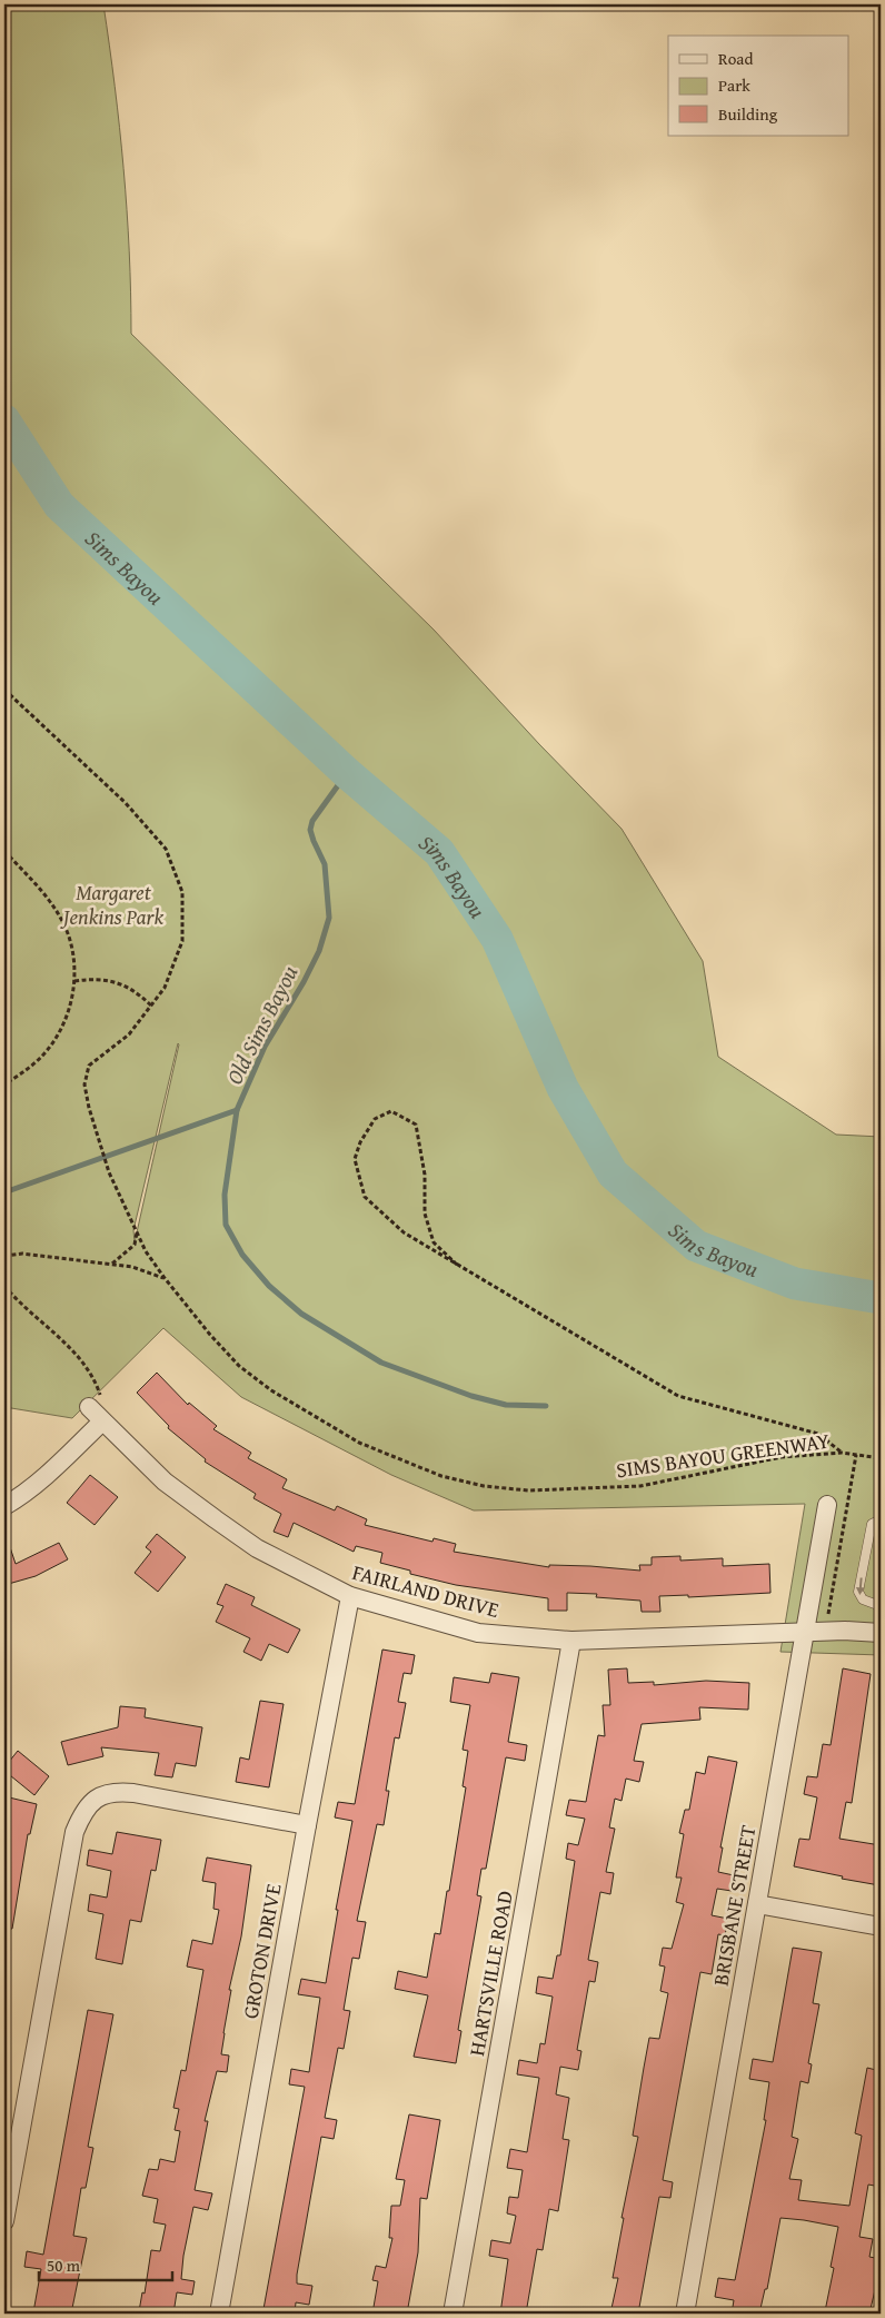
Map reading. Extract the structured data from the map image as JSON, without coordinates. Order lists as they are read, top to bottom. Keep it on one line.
{"streets":{"street":["FAIRLAND DRIVE","BRISBANE STREET","GROTON DRIVE","HARTSVILLE ROAD"],"path":["SIMS BAYOU GREENWAY"]},"crossings":[["FAIRLAND DRIVE","BRISBANE STREET"],["FAIRLAND DRIVE","GROTON DRIVE"],["FAIRLAND DRIVE","HARTSVILLE ROAD"]],"water":["Sims Bayou","Old Sims Bayou"],"parks":["Margaret Jenkins Park"],"legend":["Road","Park","Building"],"scale_bar":"50 m"}
